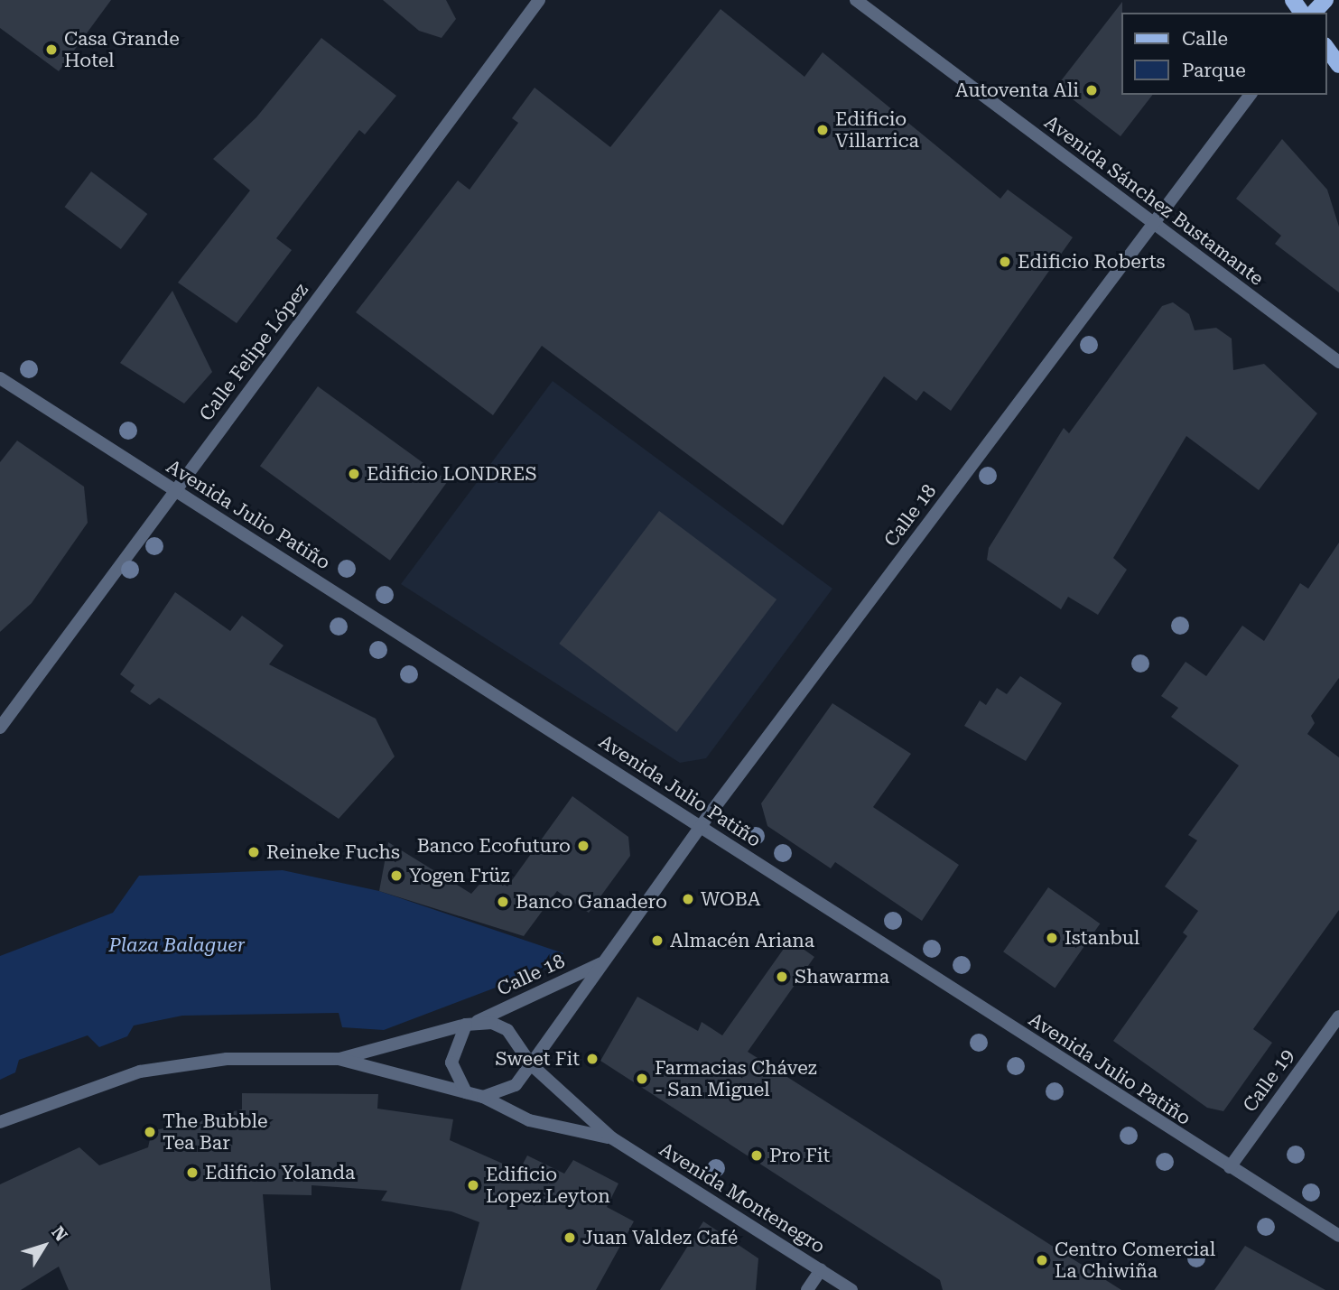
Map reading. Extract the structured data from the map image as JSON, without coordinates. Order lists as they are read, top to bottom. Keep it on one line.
{"streets":{"street":["Avenida Sánchez Bustamante","Calle Felipe López","Avenida Julio Patiño","Calle 18","Calle 19","Avenida Montenegro"]},"crossings":[["Avenida Sánchez Bustamante","Calle 18"],["Calle Felipe López","Avenida Julio Patiño"],["Avenida Julio Patiño","Calle 18"],["Avenida Julio Patiño","Calle 19"],["Calle 18","Avenida Montenegro"]],"parks":["Plaza Balaguer"],"places":["Casa Grande Hotel","Autoventa Ali","Edificio Villarrica","Edificio Roberts","Edificio LONDRES","Banco Ecofuturo","Reineke Fuchs","Yogen Früz","WOBA","Banco Ganadero","Istanbul","Almacén Ariana","Shawarma","Sweet Fit","Farmacias Chávez - San Miguel","The Bubble Tea Bar","Pro Fit","Edificio Yolanda","Edificio Lopez Leyton","Juan Valdez Café","Centro Comercial La Chiwiña"],"legend":["Calle","Parque"],"north":"top right"}
